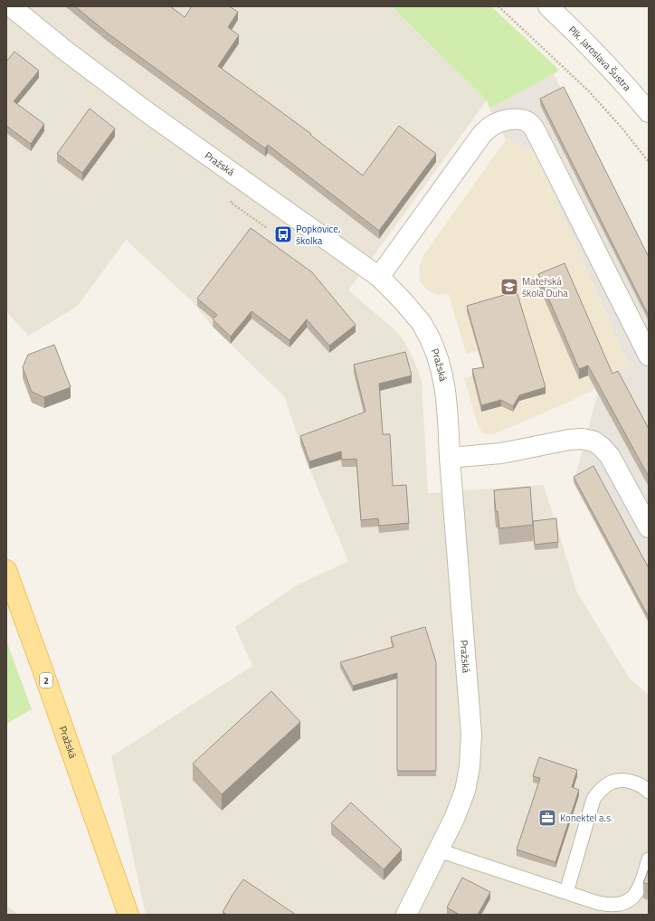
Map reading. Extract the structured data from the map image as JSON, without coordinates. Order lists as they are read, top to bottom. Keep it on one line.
{"streets":{"main road":["Pražská","2"],"street":["Plk. Jaroslava Šustra"]},"places":{"bus stop":["Popkovice, školka"],"school or university":["Mateřská škola Duha"],"office":["Konektel a.s."]}}
